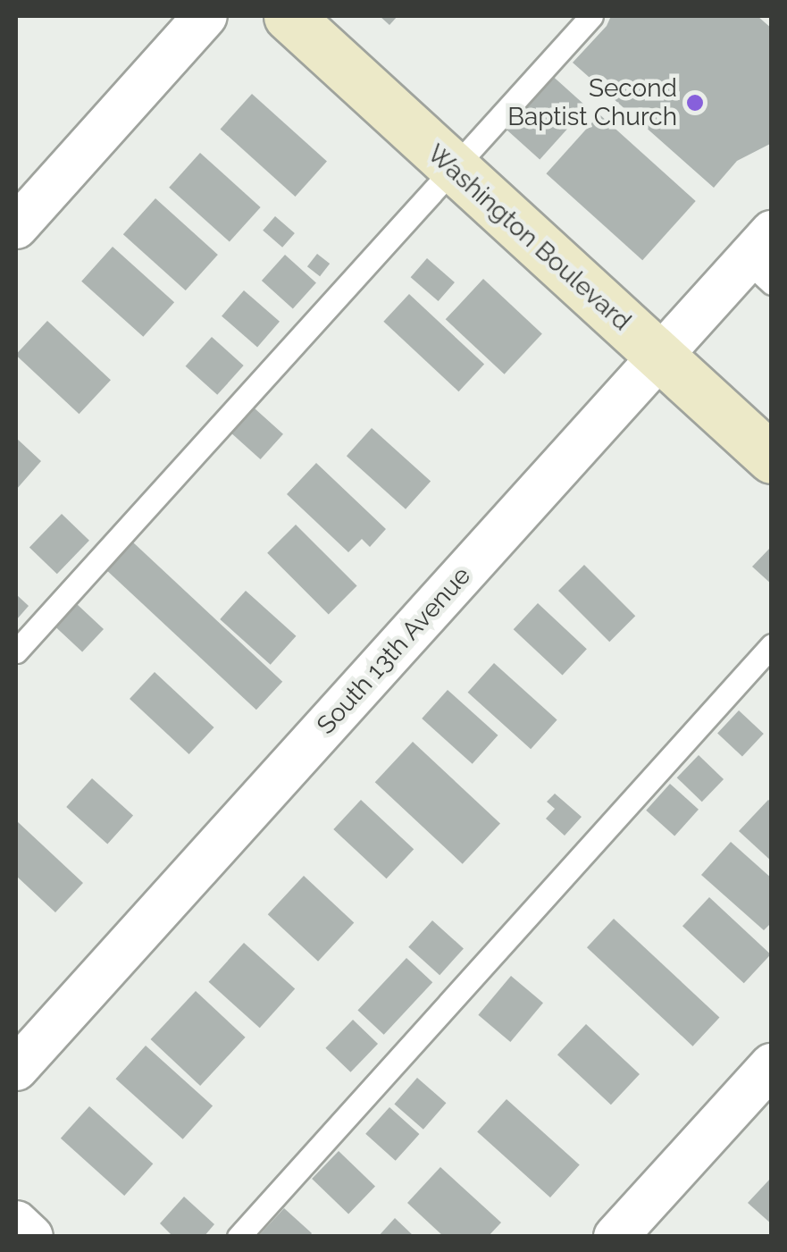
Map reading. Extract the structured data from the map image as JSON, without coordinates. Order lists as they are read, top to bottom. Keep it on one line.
{"streets":{"street":["Washington Boulevard","South 13th Avenue"]},"crossings":[["Washington Boulevard","South 13th Avenue"]],"places":["Second Baptist Church"]}
